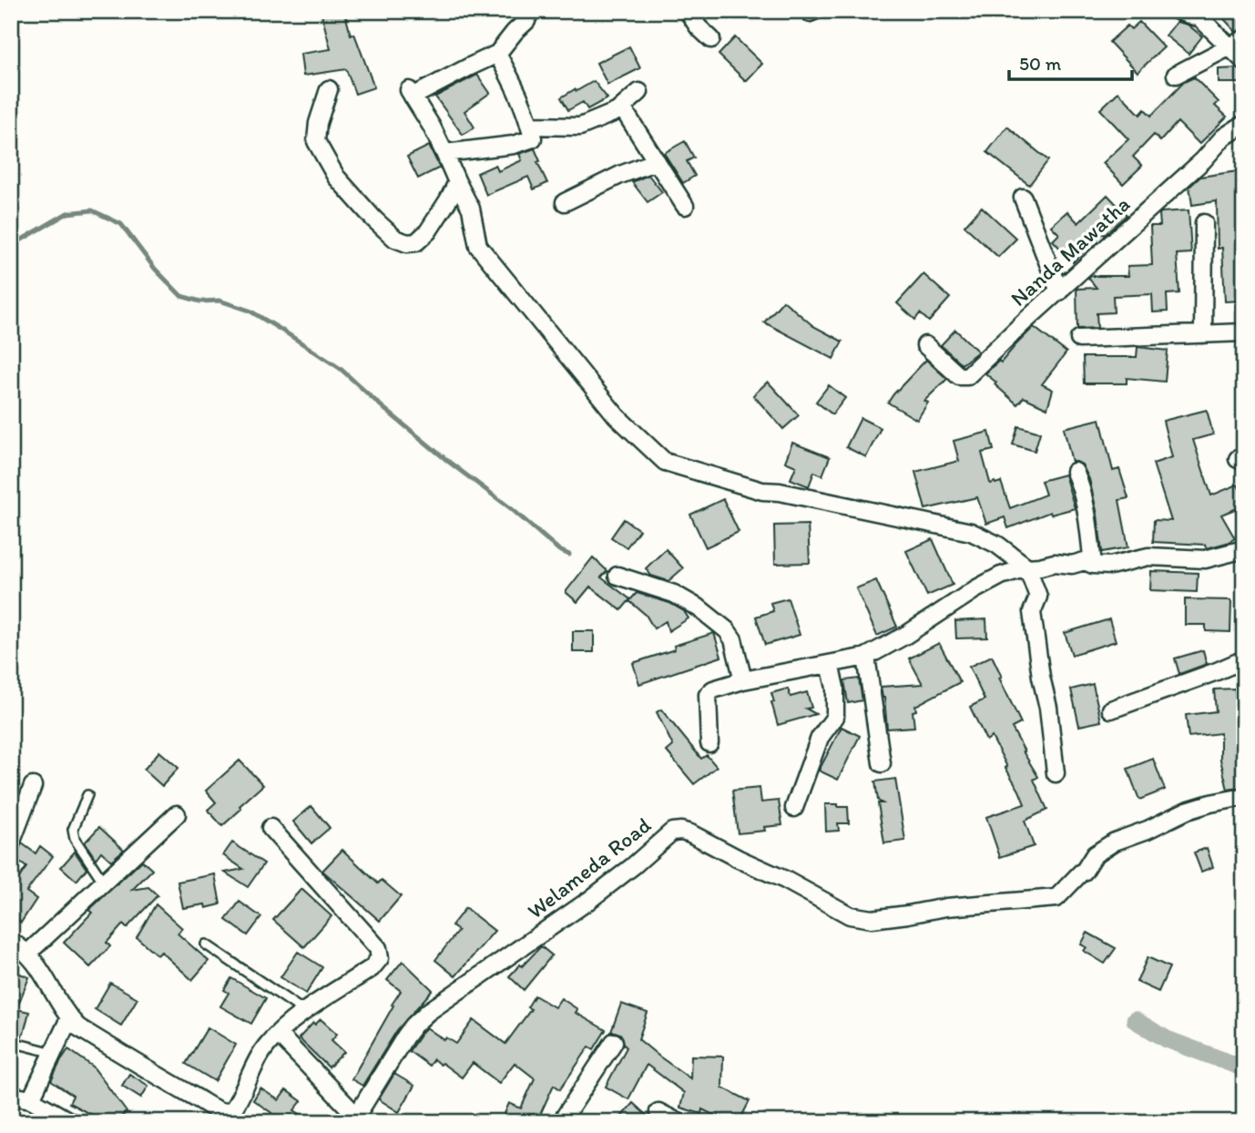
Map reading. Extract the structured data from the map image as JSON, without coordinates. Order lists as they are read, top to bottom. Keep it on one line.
{"streets":{"street":["Nanda Mawatha","Welameda Road"]},"scale_bar":"50 m"}
